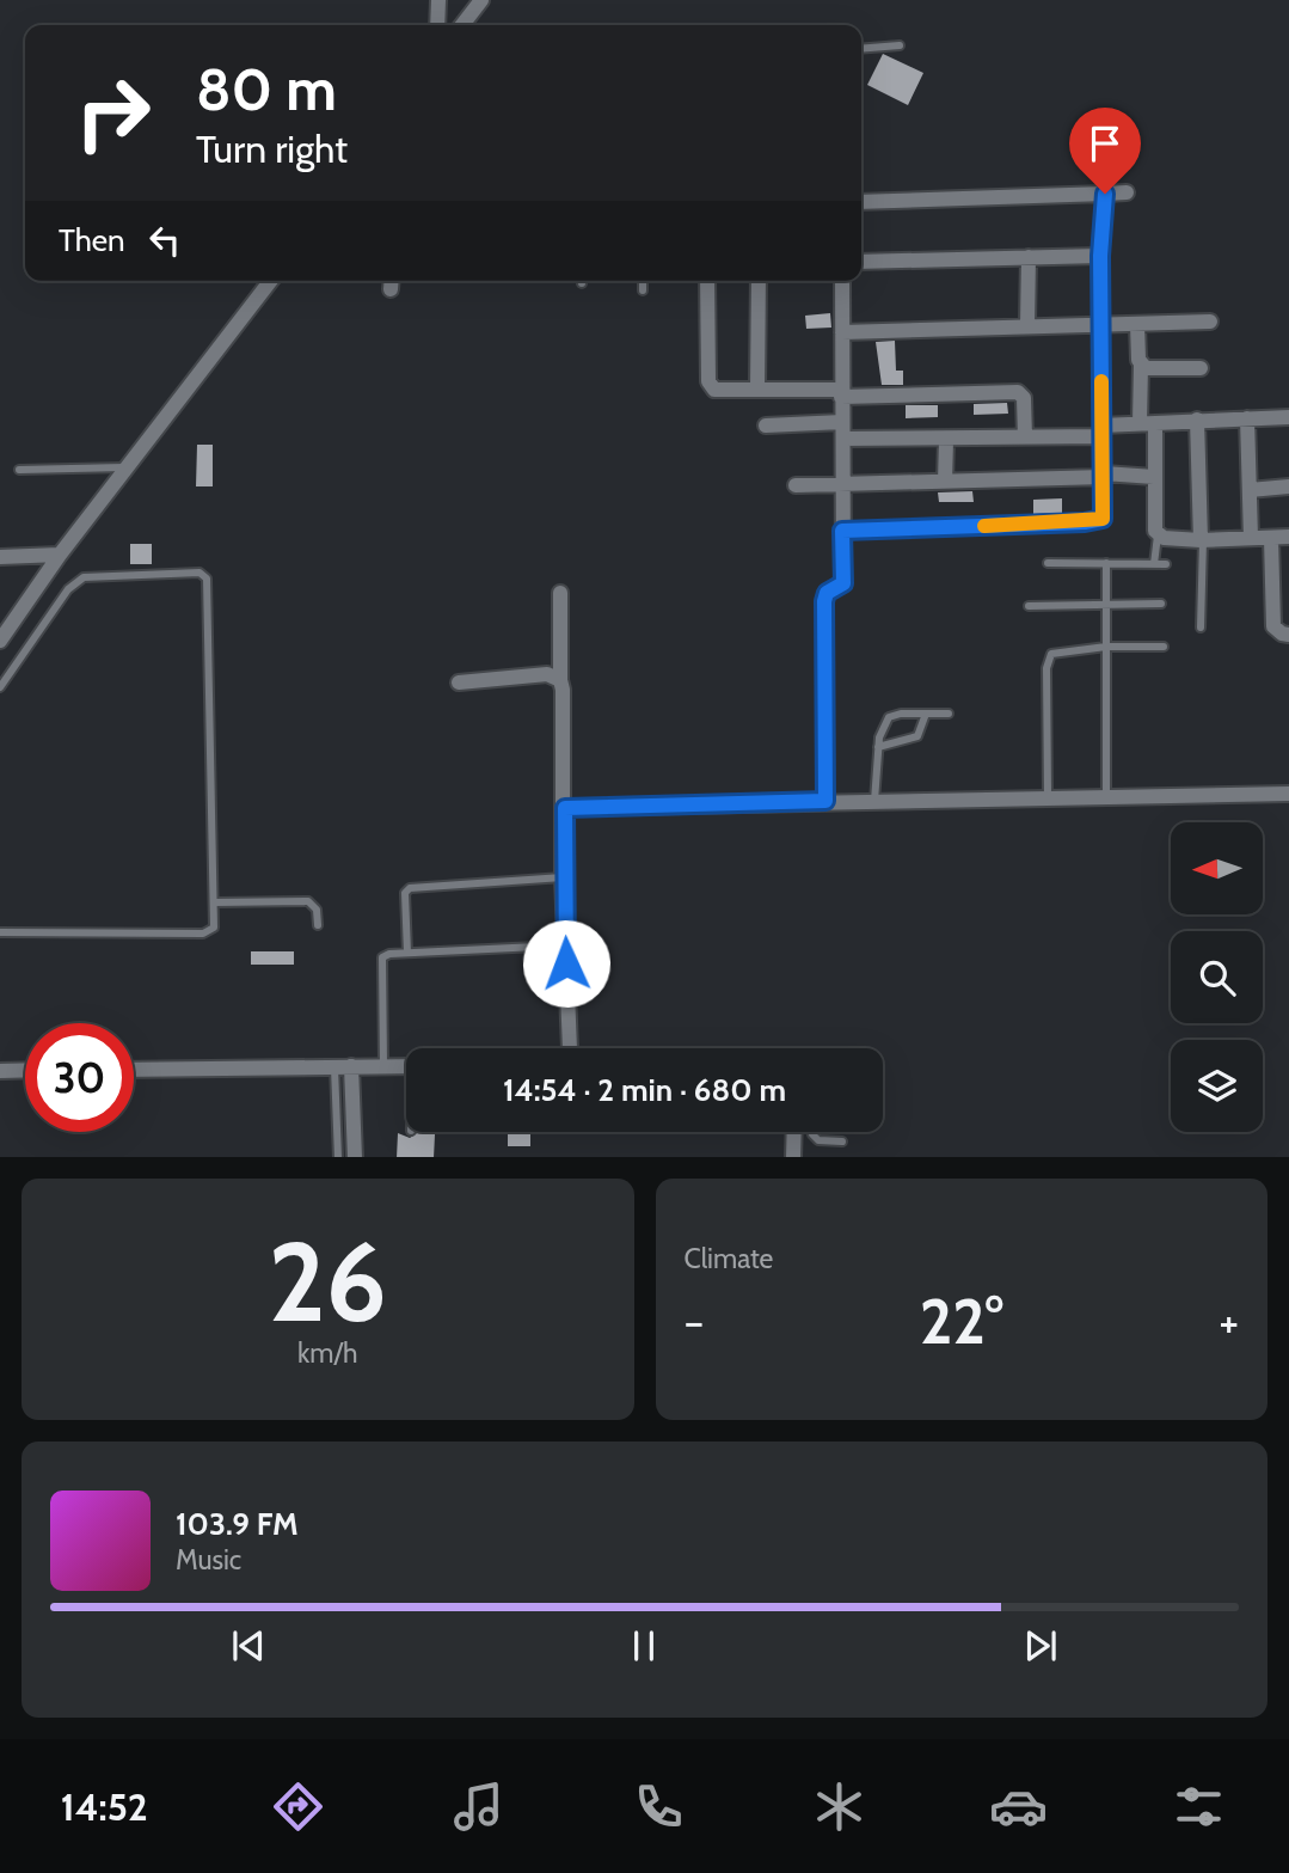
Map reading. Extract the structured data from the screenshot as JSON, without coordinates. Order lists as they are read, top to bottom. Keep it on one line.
{"north":"left","page":{"turn":["80 m","Turn right"],"then":"Then","limit":"30","trip":"14:54 · 2 min · 680 m","tile":[["26","km/h"],"Climate"],"heat":["−","22°","+"],"song":["103.9 FM","Music"],"tabs":"14:52"}}
